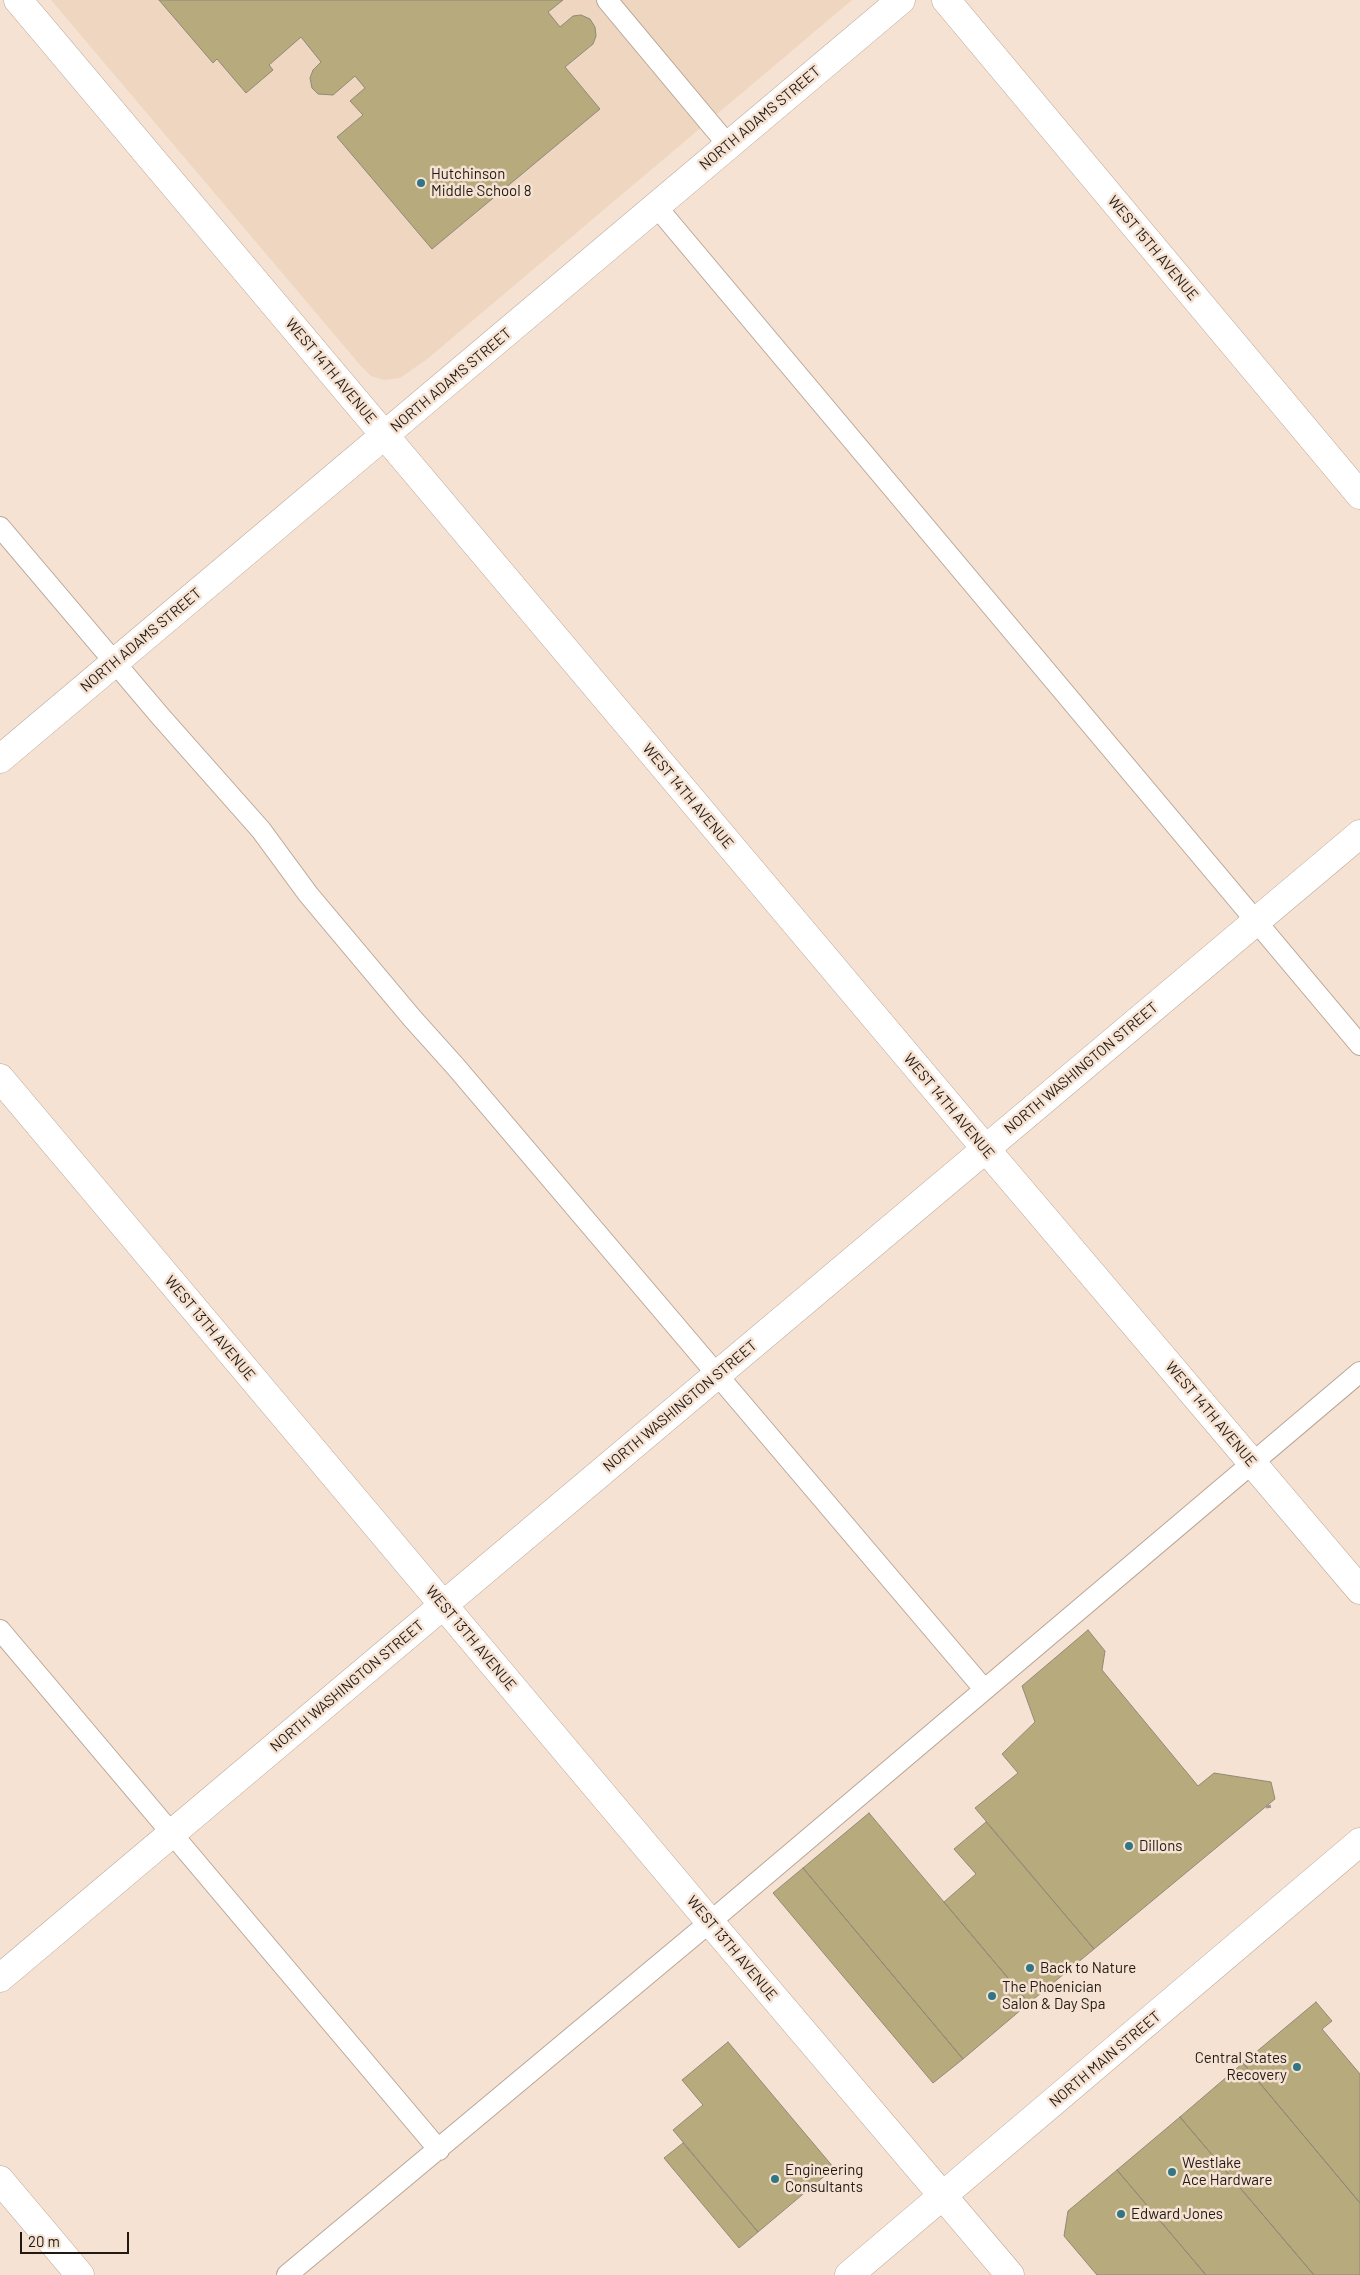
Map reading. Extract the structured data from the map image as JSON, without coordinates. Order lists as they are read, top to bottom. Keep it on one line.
{"streets":{"street":["NORTH ADAMS STREET","WEST 15TH AVENUE","WEST 14TH AVENUE","NORTH WASHINGTON STREET","WEST 13TH AVENUE","NORTH MAIN STREET"]},"crossings":[["NORTH ADAMS STREET","WEST 14TH AVENUE"],["WEST 14TH AVENUE","NORTH WASHINGTON STREET"],["NORTH WASHINGTON STREET","WEST 13TH AVENUE"],["WEST 13TH AVENUE","NORTH MAIN STREET"]],"places":["Hutchinson Middle School 8","Dillons","Back to Nature","The Phoenician Salon & Day Spa","Central States Recovery","Westlake Ace Hardware","Engineering Consultants","Edward Jones"],"scale_bar":"20 m"}
